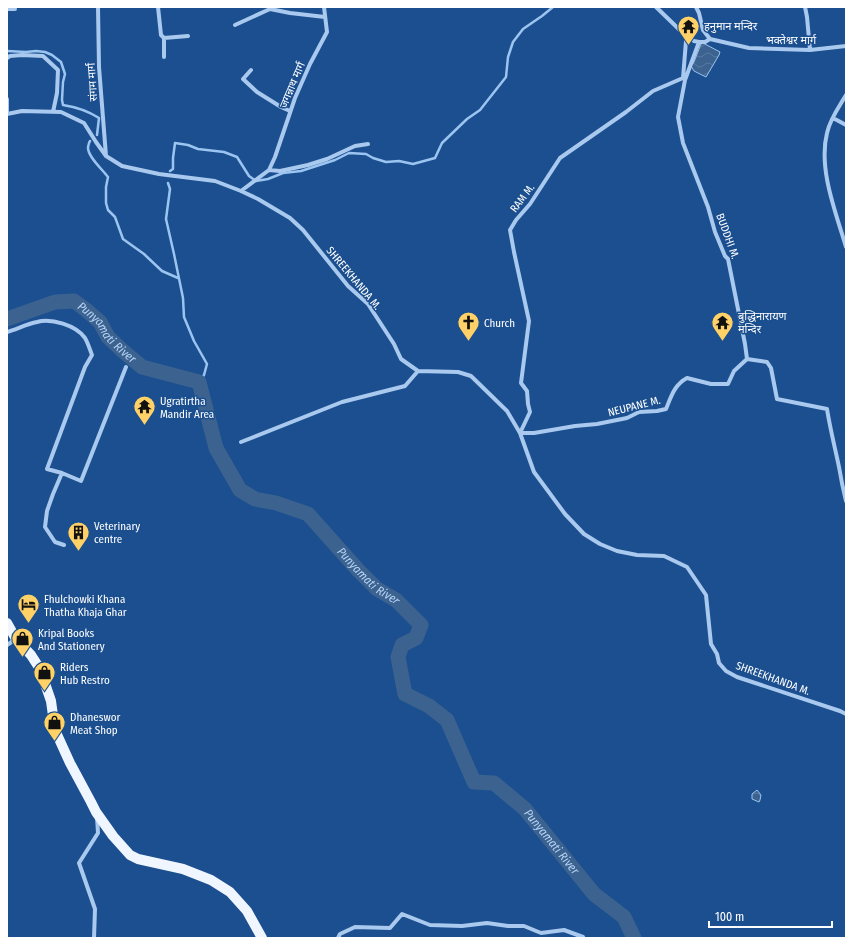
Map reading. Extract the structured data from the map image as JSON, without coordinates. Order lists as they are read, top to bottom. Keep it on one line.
{"streets":{"street":["भक्तेश्वर मार्ग","संगम मार्ग","जगन्नाथ मार्ग","RAM M.","BUDDHI M.","SHREEKHANDA M.","NEUPANE M."]},"crossings":[["भक्तेश्वर मार्ग","BUDDHI M."],["संगम मार्ग","SHREEKHANDA M."],["RAM M.","SHREEKHANDA M."],["RAM M.","NEUPANE M."],["BUDDHI M.","NEUPANE M."],["SHREEKHANDA M.","NEUPANE M."]],"water":["Punyamati River"],"places":{"temple":["हनुमान मन्दिर","बुद्धिनारायण मन्दिर","Ugratirtha Mandir Area"],"church":["Church"],"building":["Veterinary centre"],"hotel":["Fhulchowki Khana Thatha Khaja Ghar"],"shop":["Kripal Books And Stationery","Riders Hub Restro","Dhaneswor Meat Shop"]},"scale_bar":"100 m"}
